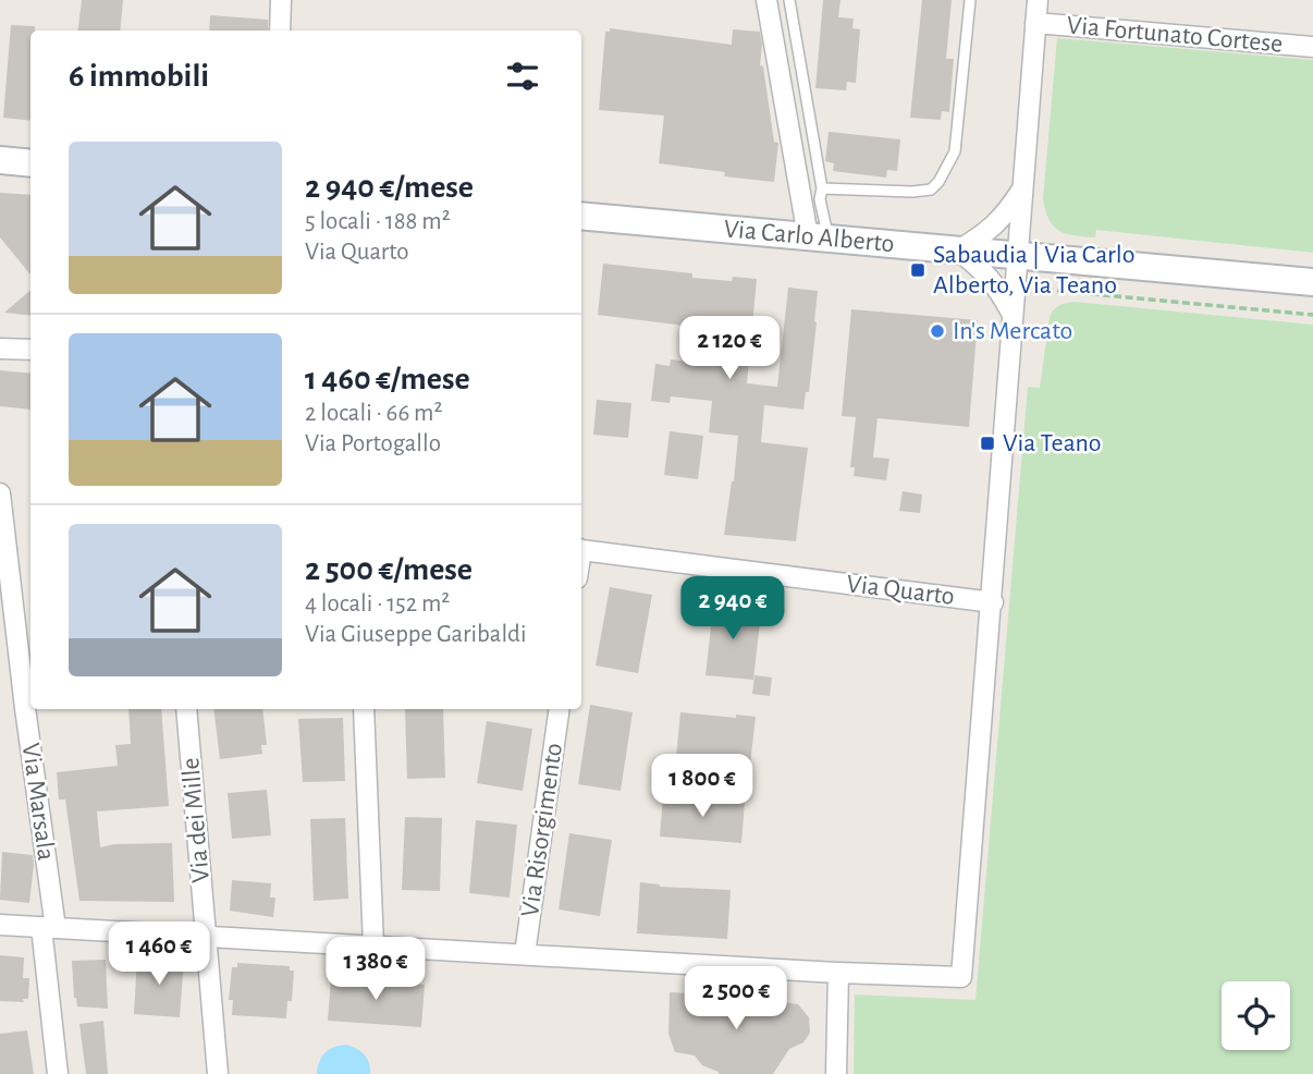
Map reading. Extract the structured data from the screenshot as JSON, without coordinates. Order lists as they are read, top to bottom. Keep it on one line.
{"streets":{"street":["Via Fortunato Cortese","Via Carlo Alberto","Via Quarto","Via Marsala","Via dei Mille","Via Risorgimento"]},"places":{"transit":["Sabaudia | Via Carlo Alberto, Via Teano","Via Teano"],"other":["In's Mercato"]},"page":{"heading":"6 immobili","list":[{"name":"2 940 €/mese","note":"5 locali · 188 m² · Via Quarto"},{"name":"1 460 €/mese","note":"2 locali · 66 m² · Via Portogallo"},{"name":"2 500 €/mese","note":"4 locali · 152 m² · Via Giuseppe Garibaldi"}],"price":["2 120 €","2 940 €","1 800 €","1 460 €","1 380 €","2 500 €"]}}
